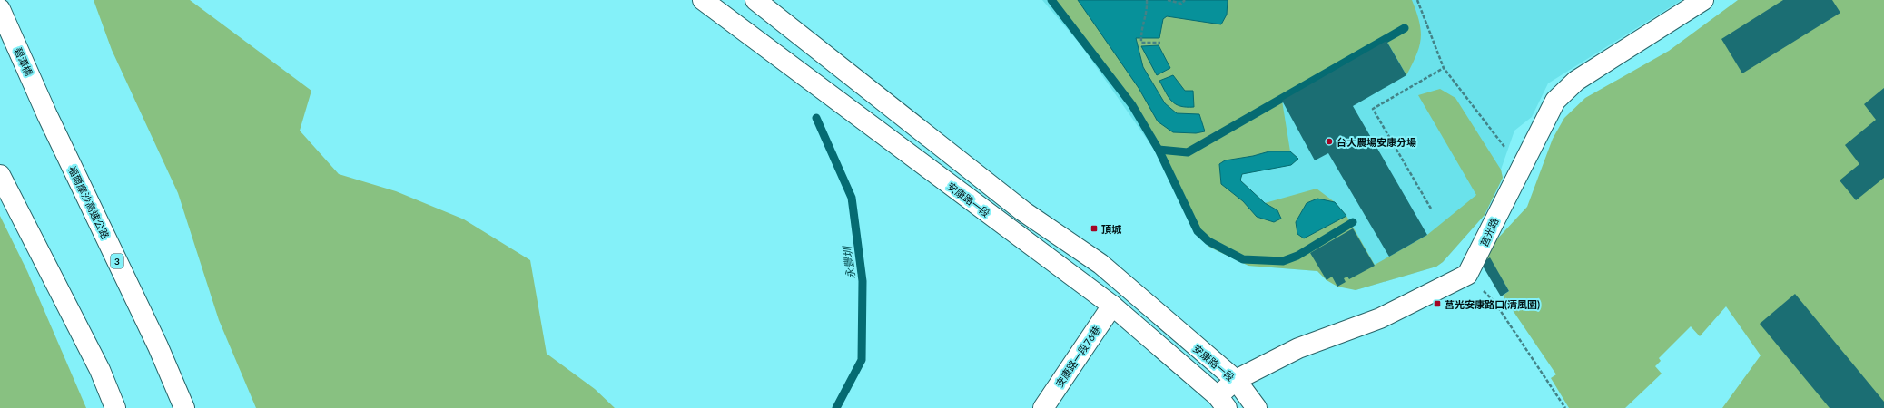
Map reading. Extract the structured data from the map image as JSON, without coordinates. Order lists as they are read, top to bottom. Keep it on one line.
{"streets":{"main road":["碧潭橋","安康路一段","福爾摩沙高速公路","莒光路","3","安康路一段76巷"]},"crossings":[["碧潭橋","福爾摩沙高速公路"],["安康路一段","莒光路"],["安康路一段","安康路一段76巷"]],"water":["永豐圳"],"places":{"other":["台大農場安康分場"],"transit":["頂城","莒光安康路口(清風園)"]}}
